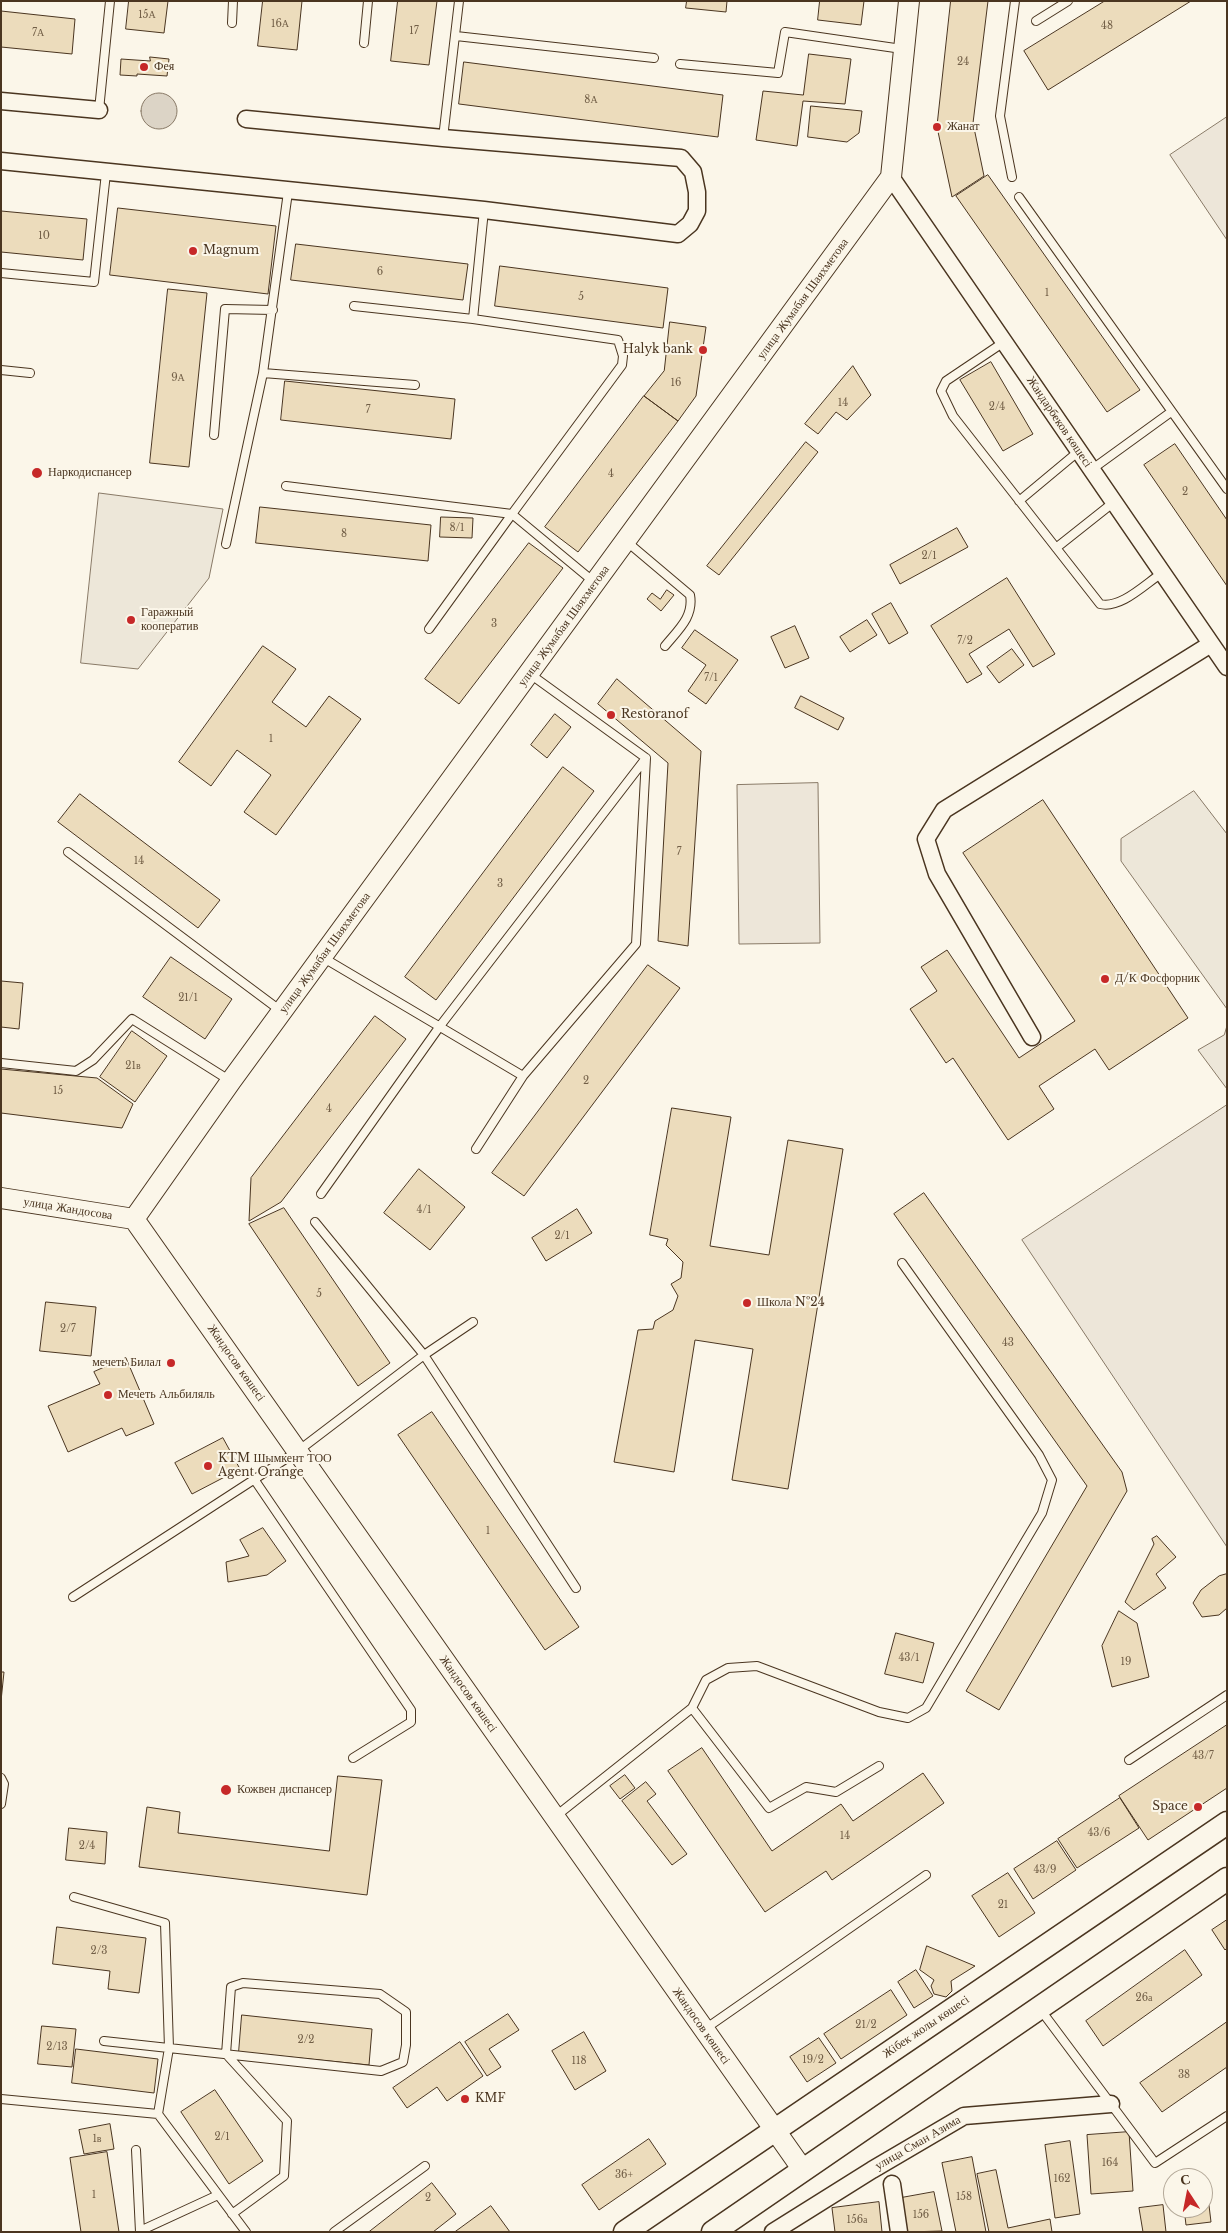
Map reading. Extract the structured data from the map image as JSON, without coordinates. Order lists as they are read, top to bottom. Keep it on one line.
{"streets":{"main road":["Жібек жолы көшесі"],"street":["улица Жумабая Шаяхметова","Жандарбеков көшесі","улица Жандосова","Жандосов көшесі","улица Сман Азима"]},"crossings":[["улица Жумабая Шаяхметова","Жандарбеков көшесі"],["улица Жумабая Шаяхметова","улица Жандосова"],["улица Жумабая Шаяхметова","Жандосов көшесі"],["улица Жандосова","Жандосов көшесі"],["Жандосов көшесі","Жібек жолы көшесі"]],"places":["Фея","Жанат","Magnum","Halyk bank","Наркодиспансер","Гаражный кооператив","Restoranof","Д/К Фосфорник","Школа №24","мечеть Билал","Мечеть Альбиляль","KTM Шымкент ТОО Agent Orange","Кожвен диспансер","Space","KMF"],"house_numbers":["15А","16А","48","17","7А","24","8А","10","6","1","5","9А","16","14","2/4","7","4","2","8/1","8","2/1","3","7/2","7/1","1","7","14","3","21/1","21в","2","15","4","4/1","2/1","5","2/7","43","1","43/1","19","43/7","43/6","14","2/4","43/9","21","2/3","26а","21/2","2/2","2/13","19/2","118","38","2/1","1в","164","36+","162","1","158","2","156","156а"],"north":"top"}
